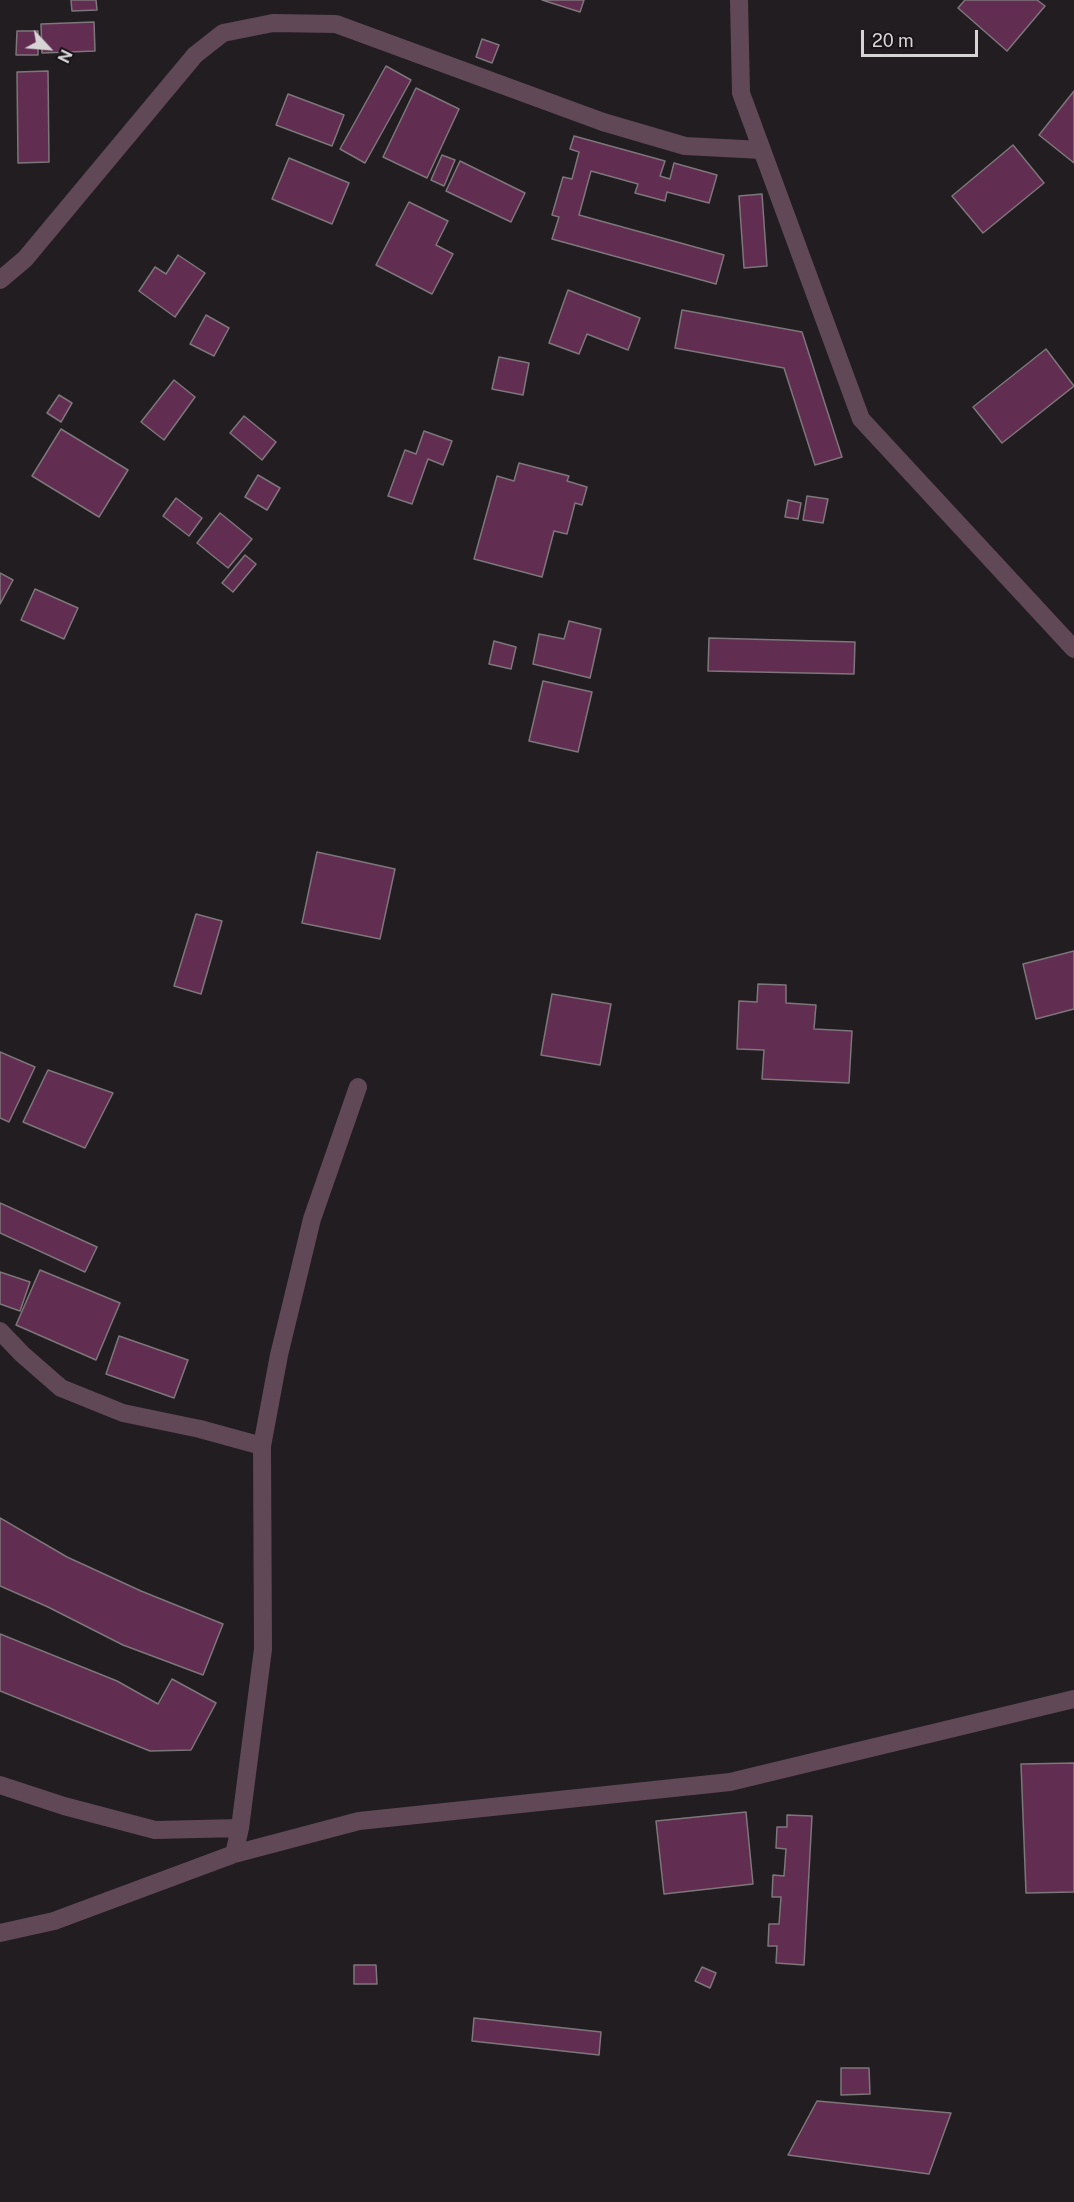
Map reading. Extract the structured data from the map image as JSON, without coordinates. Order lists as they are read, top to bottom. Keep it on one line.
{"scale_bar":"20 m","north":"bottom right"}
